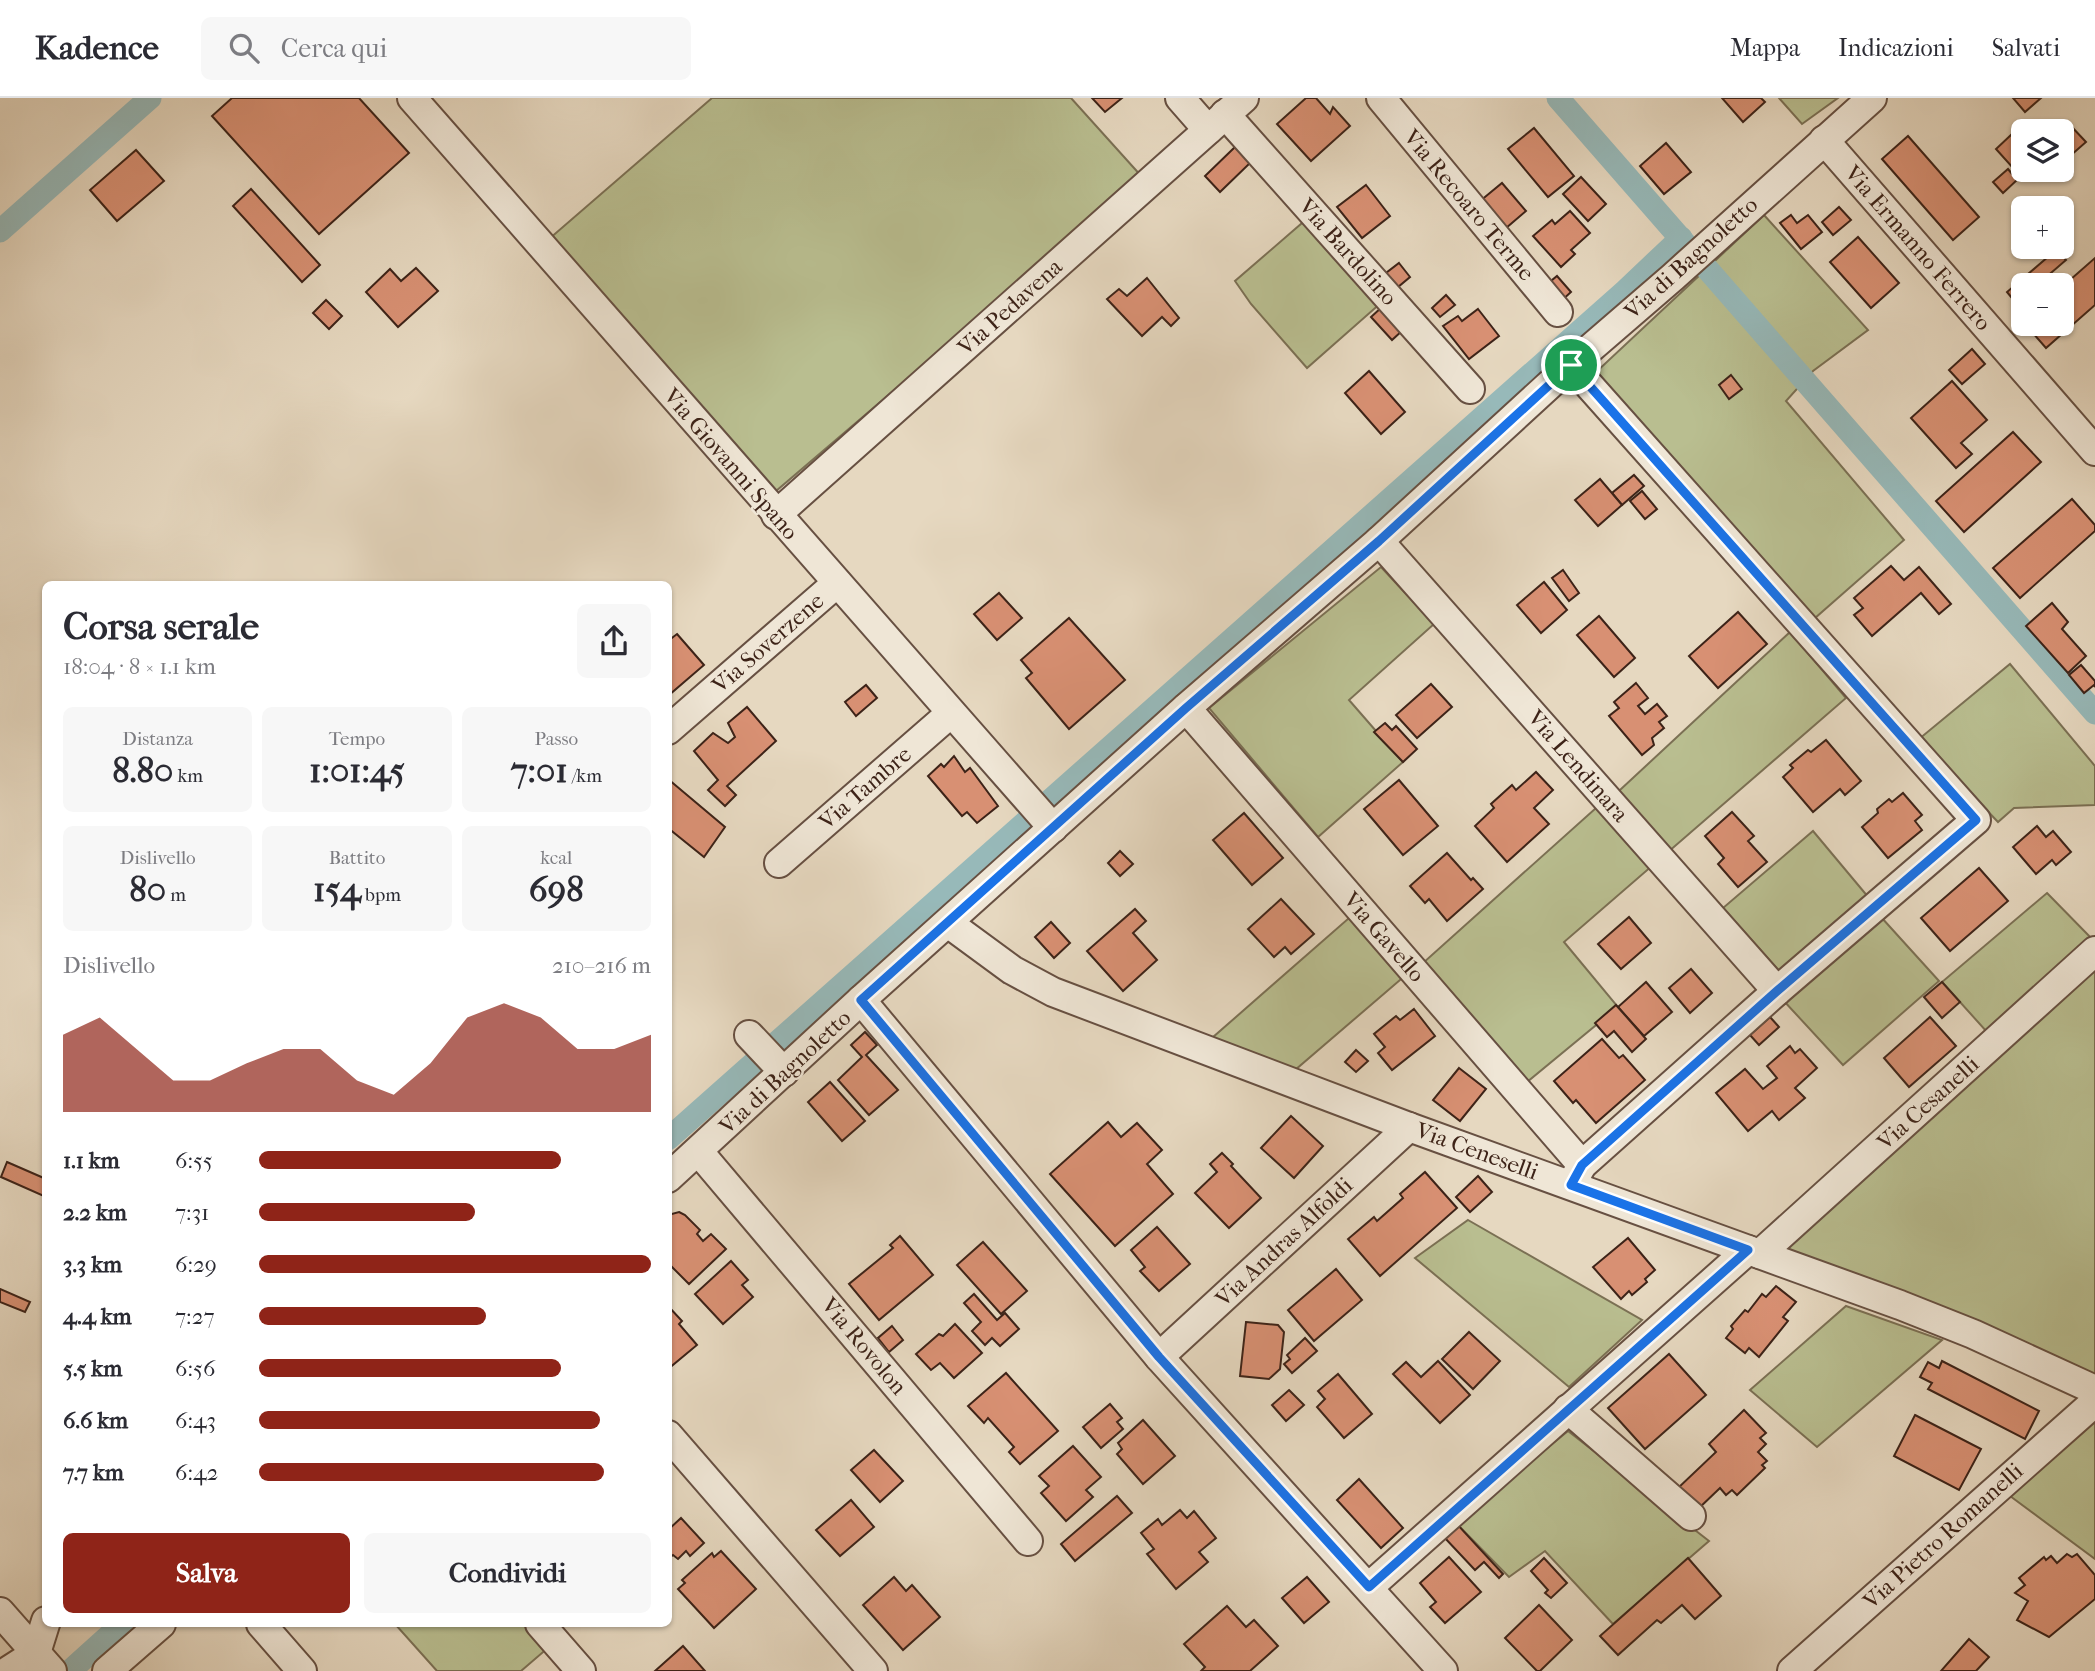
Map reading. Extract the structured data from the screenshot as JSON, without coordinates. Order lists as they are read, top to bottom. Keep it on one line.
{"streets":{"street":["Via Recoaro Terme","Via Ermanno Ferrero","Via Bardolino","Via di Bagnoletto","Via Pedavena","Via Giovanni Spano","Via Soverzene","Via Lendinara","Via Tambre","Via Gavello","Via Cesanelli","Via Ceneselli","Via Andras Alfoldi","Via Rovolon","Via Pietro Romanelli"]},"crossings":[["Via Ermanno Ferrero","Via di Bagnoletto"],["Via Bardolino","Via Pedavena"],["Via di Bagnoletto","Via Giovanni Spano"],["Via di Bagnoletto","Via Lendinara"],["Via di Bagnoletto","Via Gavello"],["Via di Bagnoletto","Via Ceneselli"],["Via di Bagnoletto","Via Rovolon"],["Via Pedavena","Via Giovanni Spano"],["Via Giovanni Spano","Via Soverzene"],["Via Giovanni Spano","Via Tambre"],["Via Gavello","Via Ceneselli"],["Via Cesanelli","Via Ceneselli"],["Via Ceneselli","Via Andras Alfoldi"]],"page":{"header":"Kadence","search":"Cerca qui","nav":["Mappa","Indicazioni","Salvati"],"map_buttons":["+","−"],"heading":["Corsa serale","18:04 · 8 × 1.1 km"],"stats":[["Distanza","8.80 km"],["Tempo","1:01:45"],["Passo","7:01 /km"],["Dislivello","80 m"],["Battito","154 bpm"],["kcal","698"]],"chart":["Dislivello","210–216 m"],"list":[{"name":"1.1 km","note":"6:55"},{"name":"2.2 km","note":"7:31"},{"name":"3.3 km","note":"6:29"},{"name":"4.4 km","note":"7:27"},{"name":"5.5 km","note":"6:56"},{"name":"6.6 km","note":"6:43"},{"name":"7.7 km","note":"6:42"}],"buttons":["Salva","Condividi"]}}
